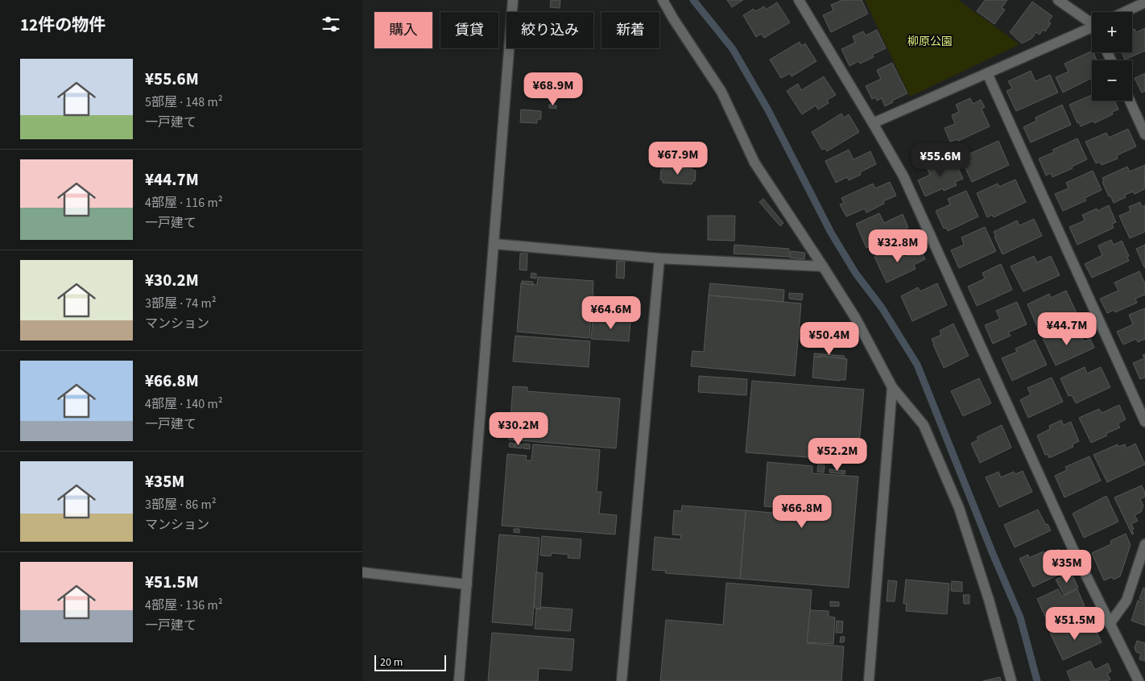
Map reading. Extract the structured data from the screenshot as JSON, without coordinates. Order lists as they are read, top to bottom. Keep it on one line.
{"parks":["柳原公園"],"scale_bar":"20 m","page":{"heading":"12件の物件","map_buttons":["+","−"],"chip":["購入","賃貸","絞り込み","新着"],"list":[{"name":"¥55.6M","note":"5部屋 · 148 m² · 一戸建て"},{"name":"¥44.7M","note":"4部屋 · 116 m² · 一戸建て"},{"name":"¥30.2M","note":"3部屋 · 74 m² · マンション"},{"name":"¥66.8M","note":"4部屋 · 140 m² · 一戸建て"},{"name":"¥35M","note":"3部屋 · 86 m² · マンション"},{"name":"¥51.5M","note":"4部屋 · 136 m² · 一戸建て"}],"price":["¥68.9M","¥67.9M","¥55.6M","¥32.8M","¥64.6M","¥44.7M","¥50.4M","¥30.2M","¥52.2M","¥66.8M","¥35M","¥51.5M"],"scale":"20 m"}}
